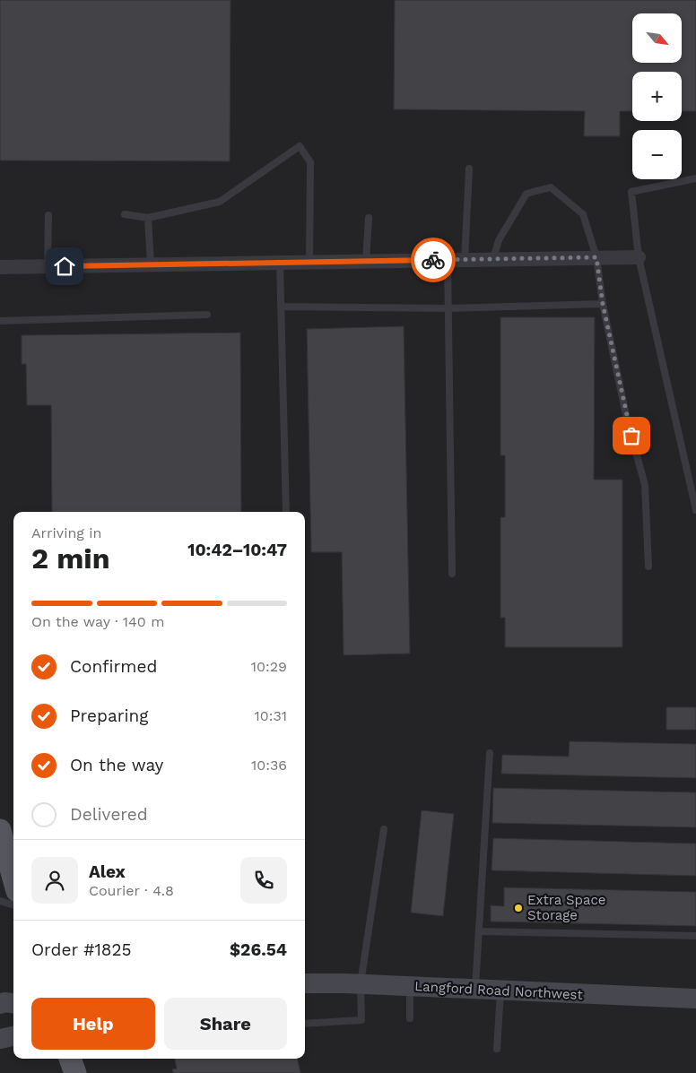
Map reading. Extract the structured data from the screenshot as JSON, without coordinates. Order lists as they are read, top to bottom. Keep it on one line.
{"streets":{"street":["Langford Road Northwest"]},"places":["Extra Space Storage"],"north":"bottom right","page":{"map_buttons":["+","−"],"heading":["2 min","Arriving in","10:42–10:47"],"panel":["Alex","Courier · 4.8","Order #1825","$26.54"],"bar":"On the way · 140 m","list":[["Confirmed","10:29"],["Preparing","10:31"],["On the way","10:36"],"Delivered"],"buttons":["Help","Share"]}}
